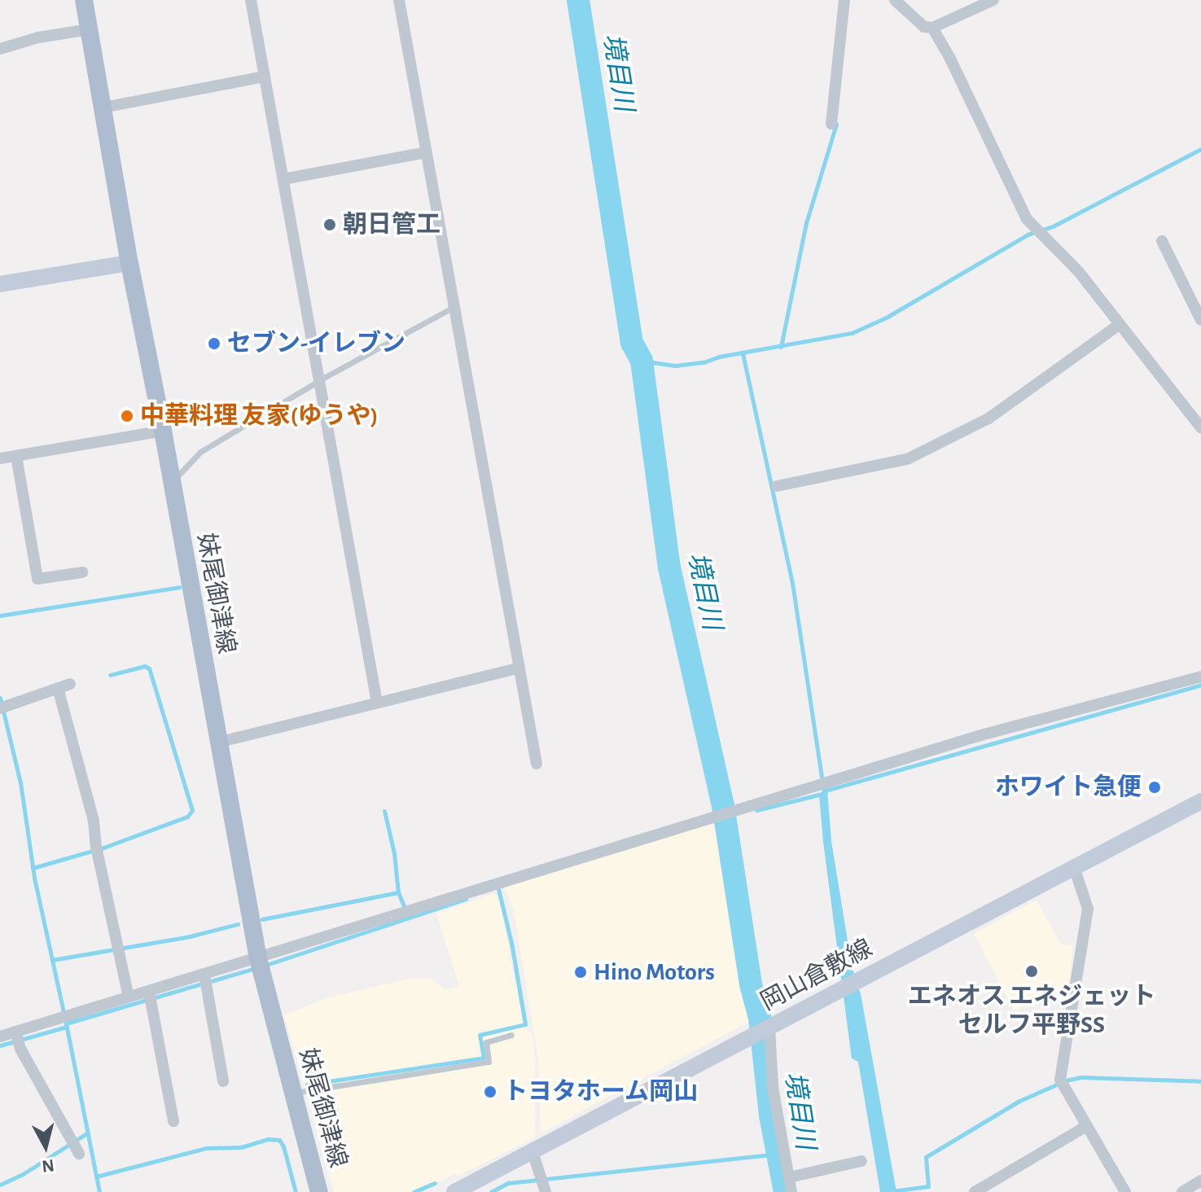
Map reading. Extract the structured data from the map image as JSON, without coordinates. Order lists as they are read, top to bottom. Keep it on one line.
{"streets":{"main road":["妹尾御津線","岡山倉敷線"]},"water":["境目川"],"places":["朝日管工","セブン-イレブン","中華料理 友家(ゆうや)","ホワイト急便","エネオス エネジェット セルフ平野SS","Hino Motors","トヨタホーム岡山"],"north":"bottom"}
